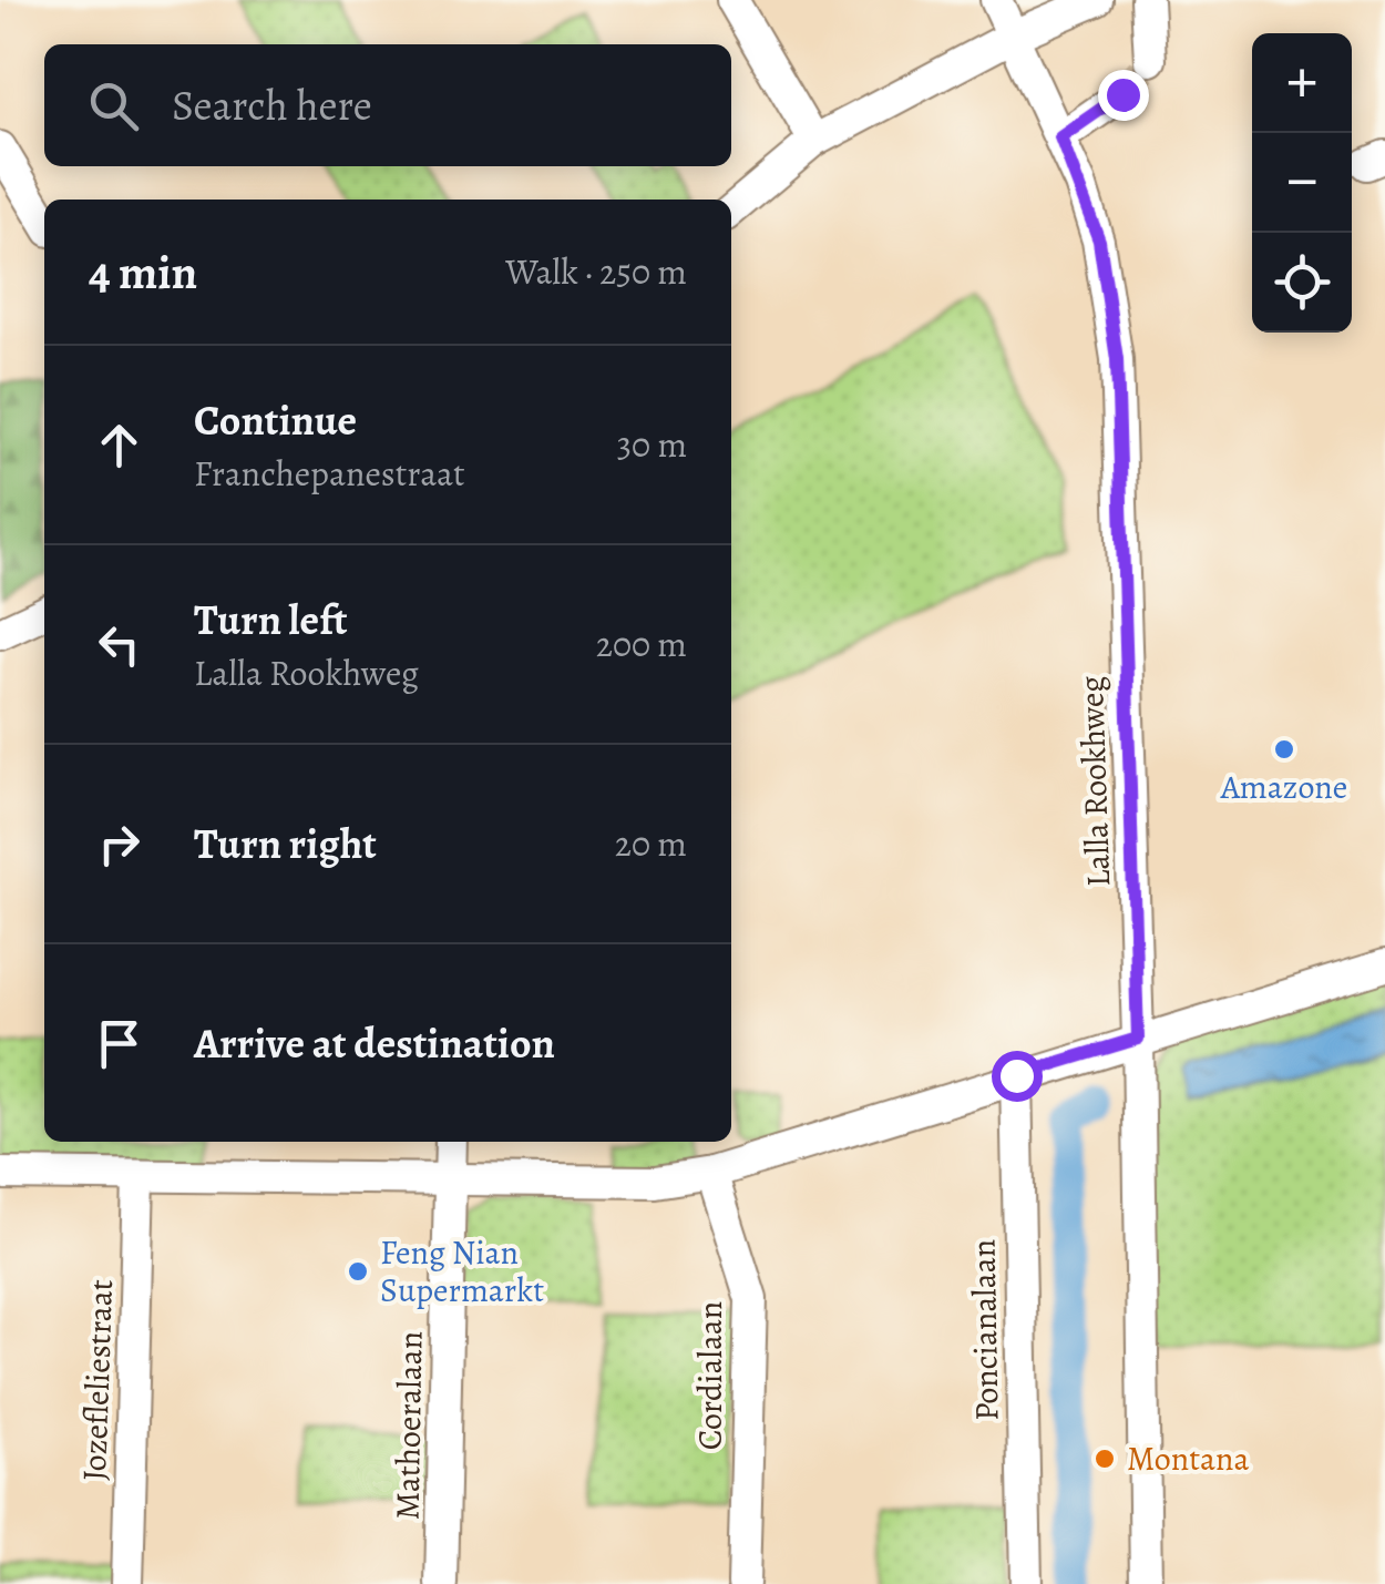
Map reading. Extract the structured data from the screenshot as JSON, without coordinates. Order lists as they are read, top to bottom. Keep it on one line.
{"streets":{"street":["Lalla Rookhweg","Poncianalaan","Cordialaan","Jozefleliestraat","Mathoeralaan"]},"places":["Amazone","Feng Nian Supermarkt","Montana"],"page":{"map_buttons":["+","−"],"search":"Search here","heading":["4 min","Walk · 250 m"],"list":[["Continue","Franchepanestraat","30 m"],["Turn left","Lalla Rookhweg","200 m"],["Turn right","20 m"],"Arrive at destination"]}}
